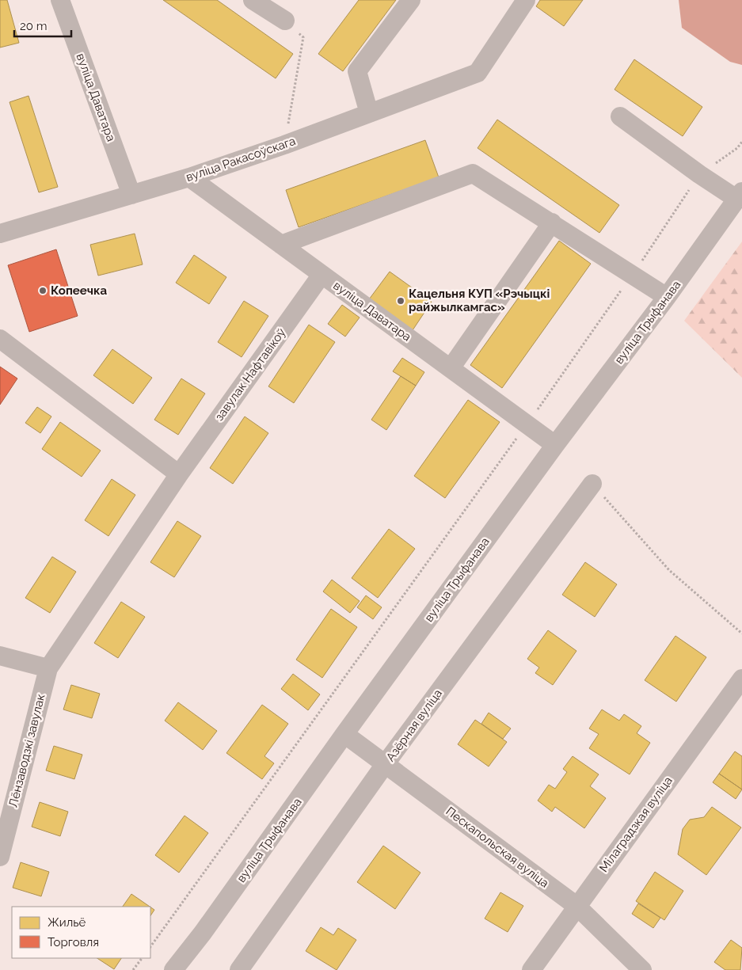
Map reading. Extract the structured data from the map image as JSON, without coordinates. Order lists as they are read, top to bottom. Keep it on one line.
{"streets":{"street":["вуліца Даватара","вуліца Ракасоўскага","вуліца Трыфанава","завулак Нафтавікоў","Азёрная вуліца","Лёнзаводзкі завулак","Мілаградзкая вуліца","Пескапольская вуліца"]},"crossings":[["вуліца Даватара","вуліца Ракасоўскага"],["вуліца Даватара","вуліца Трыфанава"],["вуліца Даватара","завулак Нафтавікоў"],["вуліца Трыфанава","Пескапольская вуліца"],["завулак Нафтавікоў","Лёнзаводзкі завулак"],["Азёрная вуліца","Пескапольская вуліца"],["Мілаградзкая вуліца","Пескапольская вуліца"]],"places":["Копеечка","Кацельня КУП «Рэчыцкі райжылкамгас»"],"legend":["Жильё","Торговля"],"scale_bar":"20 m"}
